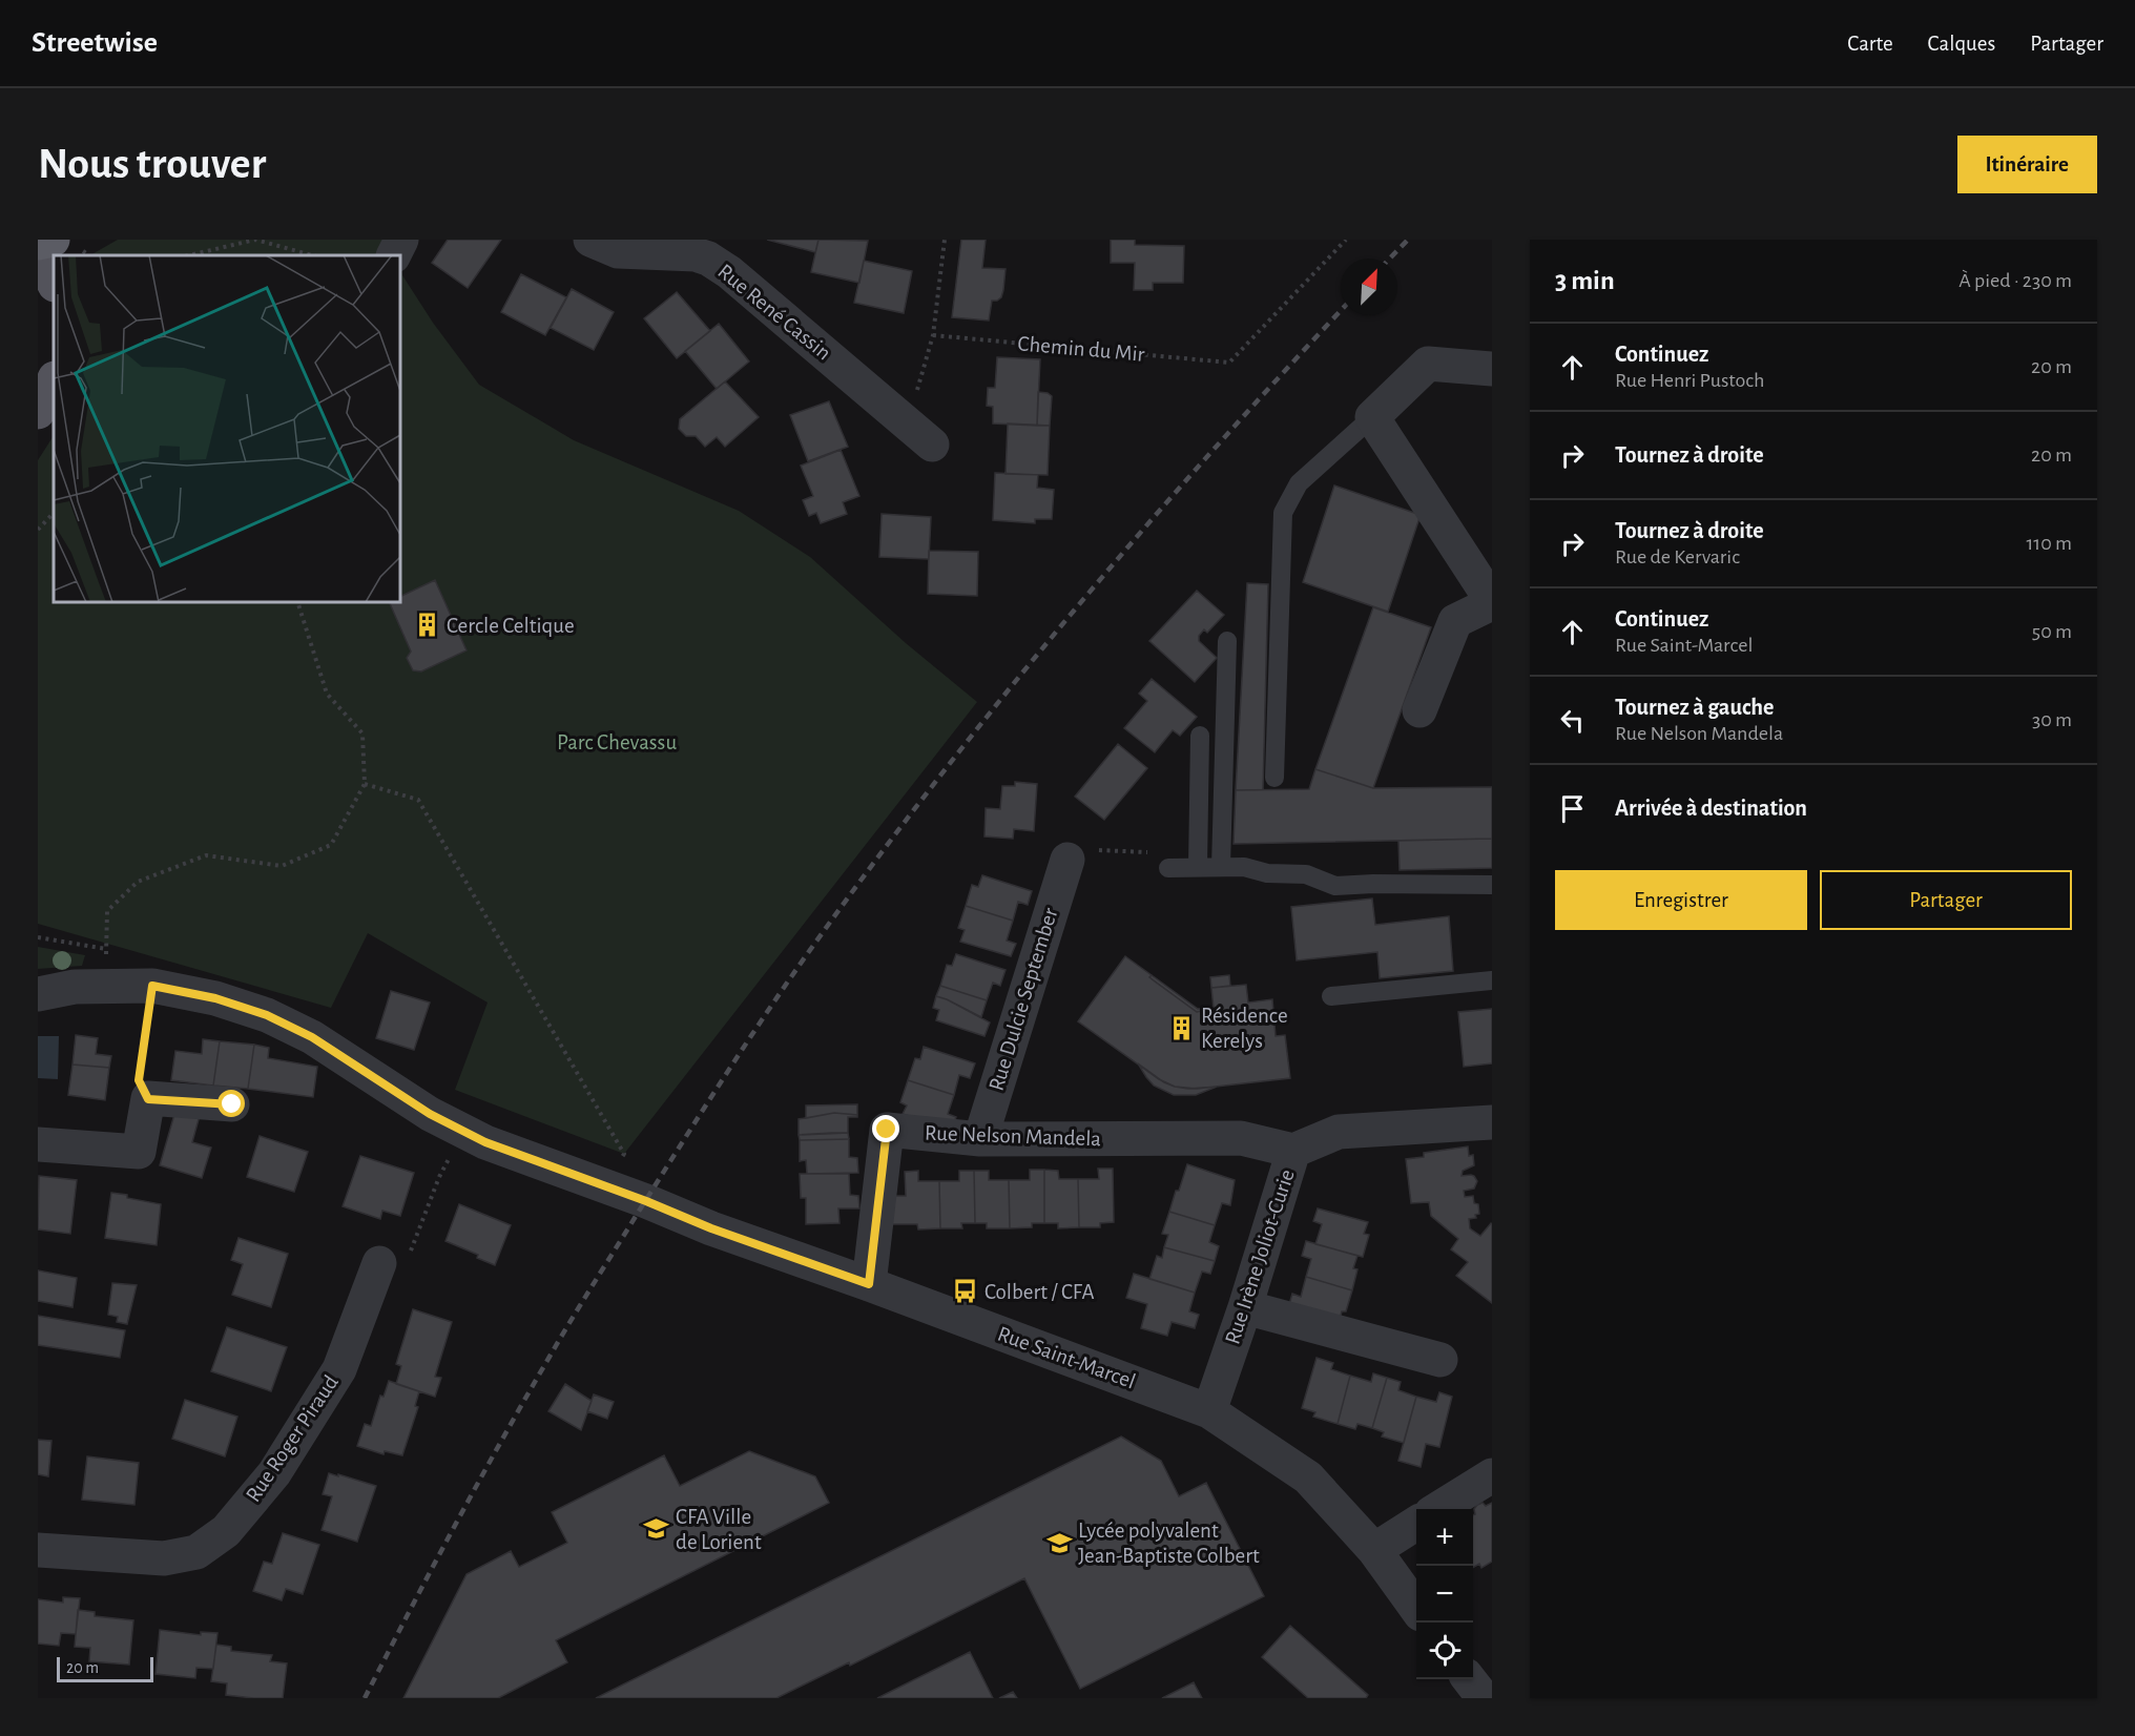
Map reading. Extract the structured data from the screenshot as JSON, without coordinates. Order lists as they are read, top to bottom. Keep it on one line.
{"streets":{"street":["Rue René Cassin","Rue Dulcie September","Rue Nelson Mandela","Rue Irène Joliot-Curie","Rue Saint-Marcel","Rue Roger Piraud"],"path":["Chemin du Mir"]},"crossings":[["Rue Dulcie September","Rue Nelson Mandela"],["Rue Nelson Mandela","Rue Irène Joliot-Curie"],["Rue Nelson Mandela","Rue Saint-Marcel"],["Rue Irène Joliot-Curie","Rue Saint-Marcel"]],"parks":["Parc Chevassu"],"places":{"building":["Cercle Celtique","Résidence Kerelys"],"bus stop":["Colbert / CFA"],"school or university":["CFA Ville de Lorient","Lycée polyvalent Jean-Baptiste Colbert"]},"scale_bar":"20 m","north":"top right","page":{"header":"Streetwise","nav":["Carte","Calques","Partager"],"buttons":["Itinéraire",["Enregistrer","Partager"]],"title":"Nous trouver","heading":["3 min","À pied · 230 m"],"list":[["Continuez","Rue Henri Pustoch","20 m"],["Tournez à droite","20 m"],["Tournez à droite","Rue de Kervaric","110 m"],["Continuez","Rue Saint-Marcel","50 m"],["Tournez à gauche","Rue Nelson Mandela","30 m"],"Arrivée à destination"],"map_buttons":["+","−"],"scale":"20 m"}}
